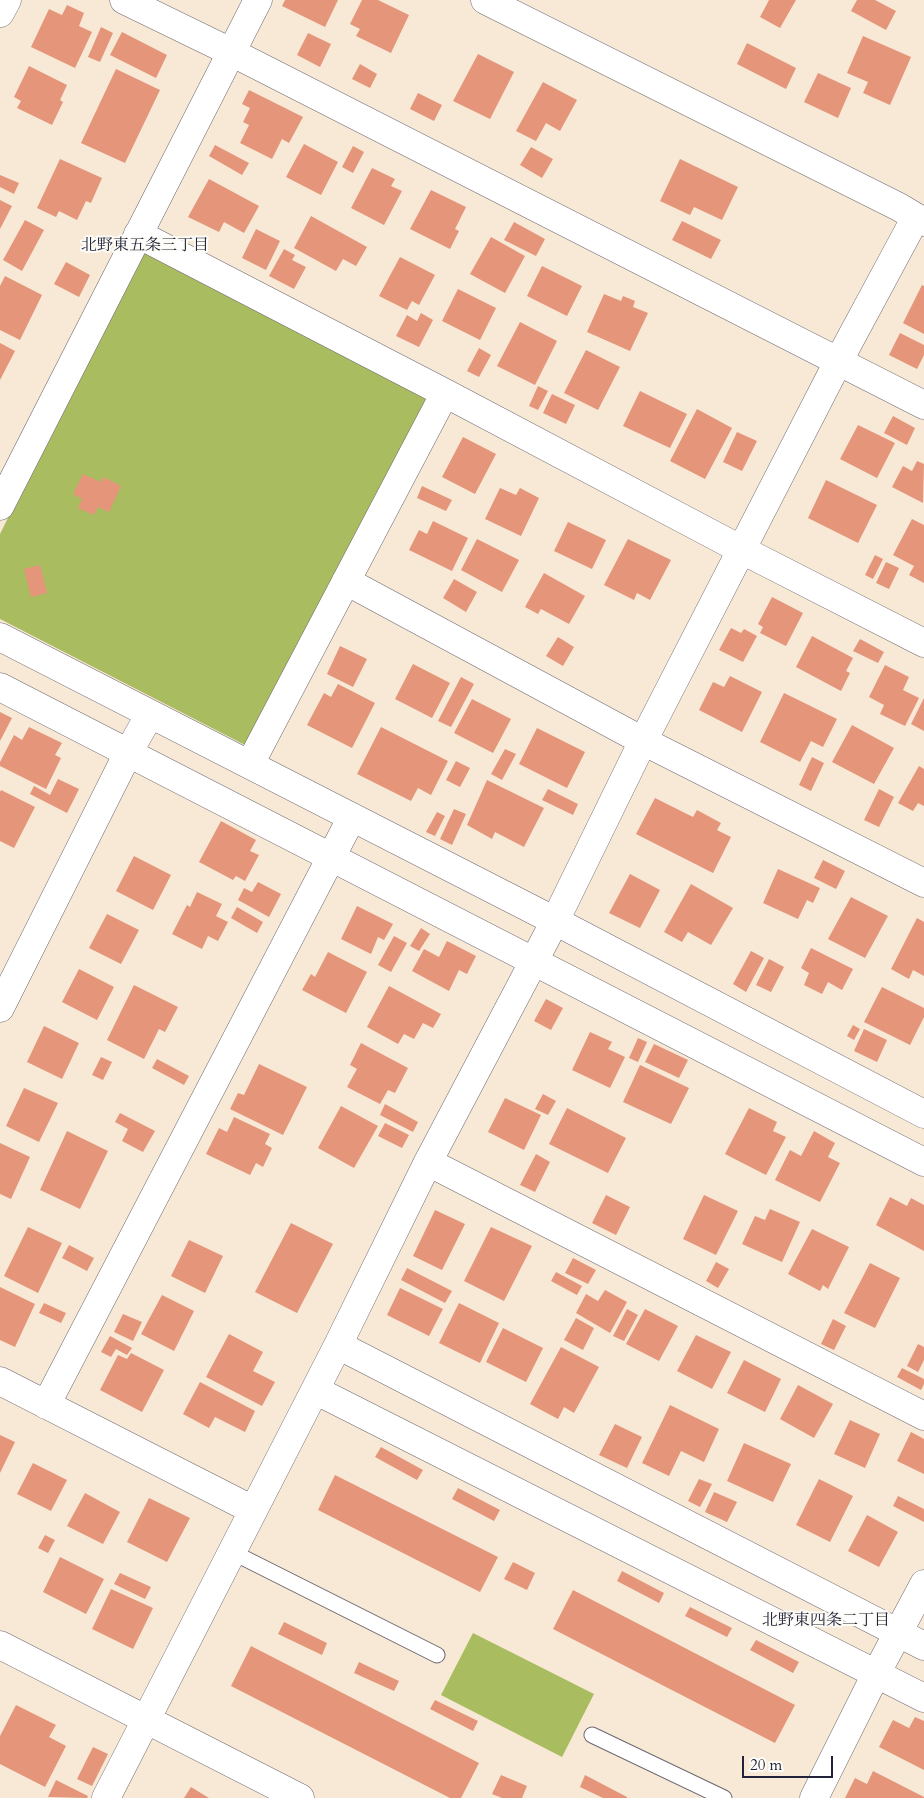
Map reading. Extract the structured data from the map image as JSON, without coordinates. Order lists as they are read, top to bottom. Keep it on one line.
{"districts":["北野東五条三丁目","北野東四条二丁目"],"scale_bar":"20 m"}
